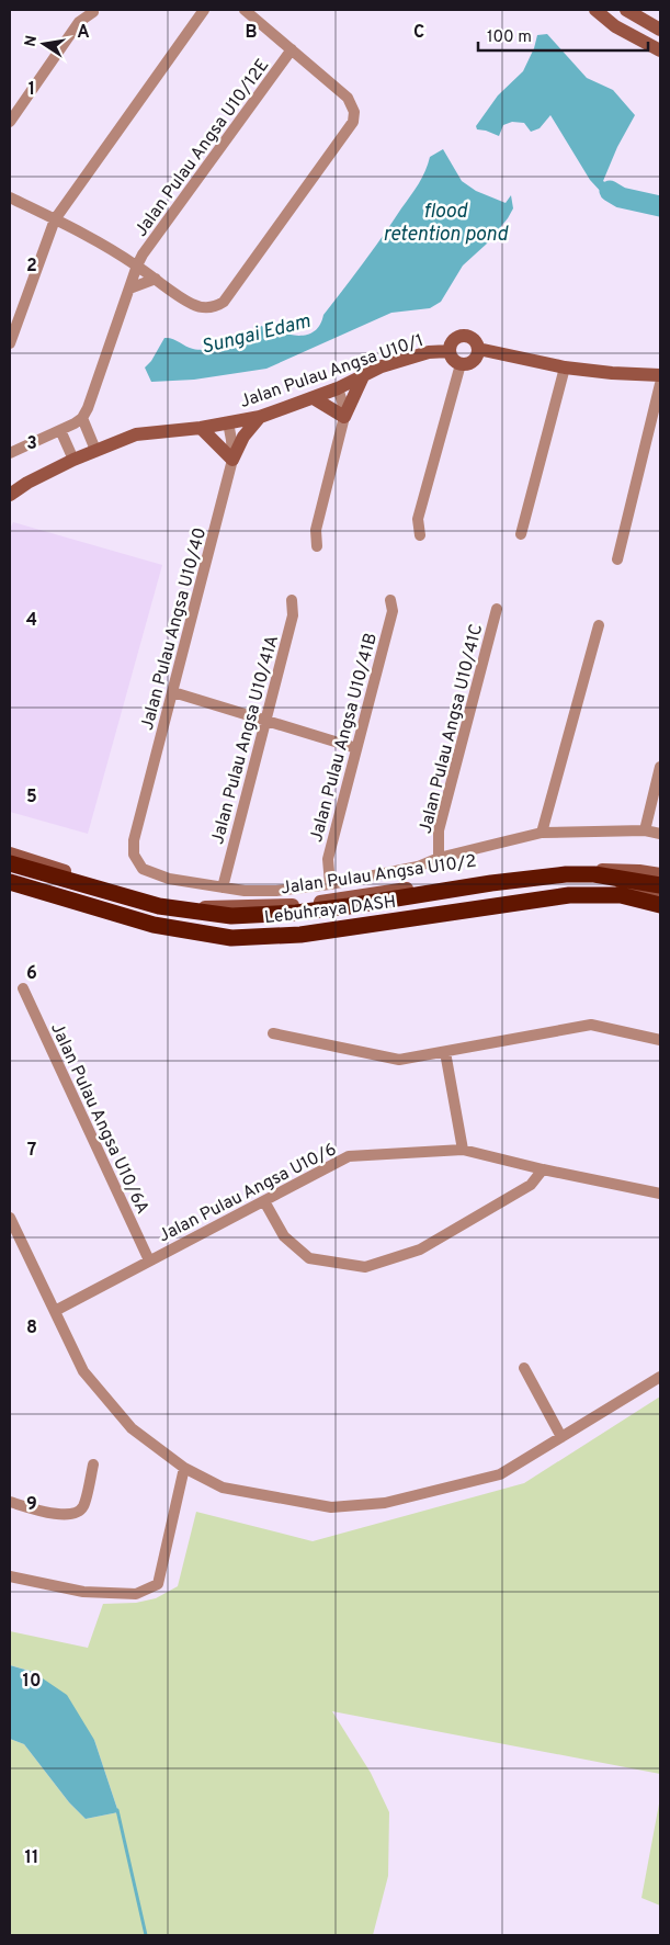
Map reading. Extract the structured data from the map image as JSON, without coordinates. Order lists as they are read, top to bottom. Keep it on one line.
{"streets":{"highway":["Lebuhraya DASH"],"street":["Jalan Pulau Angsa U10/12E","Jalan Pulau Angsa U10/1","Jalan Pulau Angsa U10/40","Jalan Pulau Angsa U10/41C","Jalan Pulau Angsa U10/41B","Jalan Pulau Angsa U10/41A","Jalan Pulau Angsa U10/2","Jalan Pulau Angsa U10/6A","Jalan Pulau Angsa U10/6"]},"crossings":[["Jalan Pulau Angsa U10/1","Jalan Pulau Angsa U10/40"],["Jalan Pulau Angsa U10/40","Jalan Pulau Angsa U10/41A"],["Jalan Pulau Angsa U10/6A","Jalan Pulau Angsa U10/6"]],"water":["flood retention pond","Sungai Edam"],"scale_bar":"100 m","north":"left","grid":{"columns":["A","B","C"],"rows":["1","2","3","4","5","6","7","8","9","10","11"]}}
